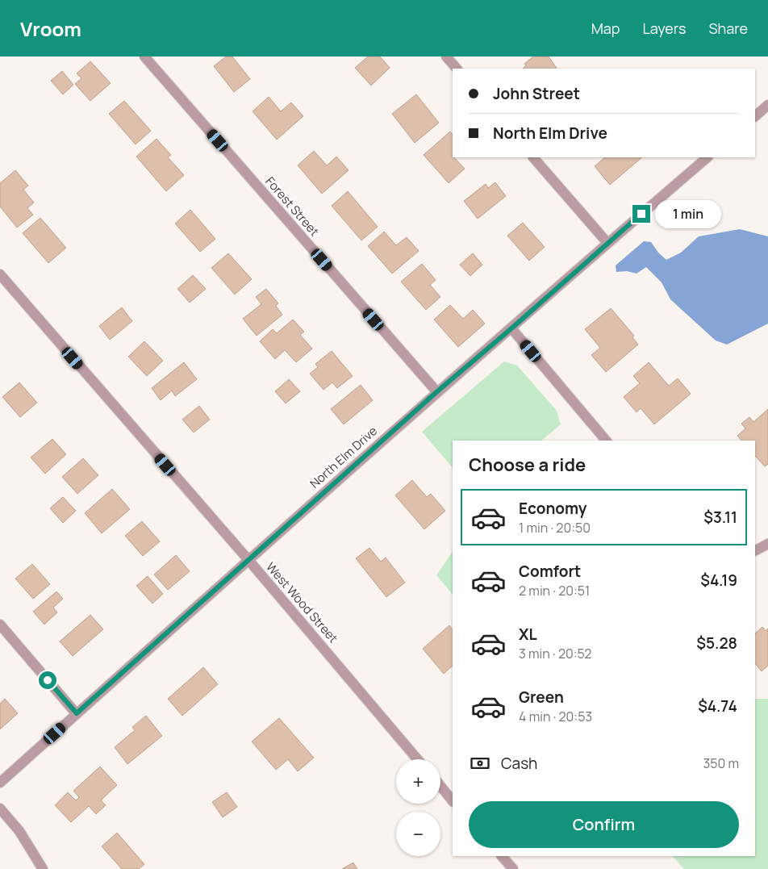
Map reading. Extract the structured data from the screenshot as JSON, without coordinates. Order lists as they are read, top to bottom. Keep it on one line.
{"streets":{"street":["Forest Street","North Elm Drive","West Wood Street"]},"crossings":[["Forest Street","North Elm Drive"],["North Elm Drive","West Wood Street"]],"page":{"header":"Vroom","nav":["Map","Layers","Share"],"banner":["John Street","North Elm Drive"],"bubble":"1 min","heading":"Choose a ride","list":[{"name":"Economy","note":"1 min · 20:50","value":"$3.11"},{"name":"Comfort","note":"2 min · 20:51","value":"$4.19"},{"name":"XL","note":"3 min · 20:52","value":"$5.28"},{"name":"Green","note":"4 min · 20:53","value":"$4.74"}],"pay":["Cash","350 m"],"map_buttons":["+","−"],"buttons":"Confirm"}}
